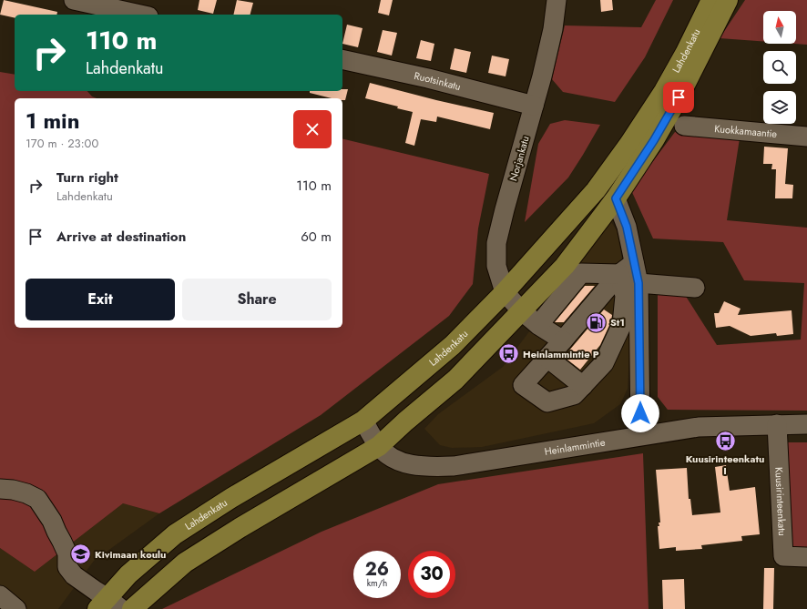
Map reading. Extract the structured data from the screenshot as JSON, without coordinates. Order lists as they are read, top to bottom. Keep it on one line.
{"streets":{"main road":["Lahdenkatu"],"street":["Ruotsinkatu","Kuokkamaantie","Norjankatu","Heinlammintie","Kuusirinteenkatu"]},"crossings":[["Lahdenkatu","Norjankatu"],["Lahdenkatu","Heinlammintie"],["Ruotsinkatu","Norjankatu"],["Heinlammintie","Kuusirinteenkatu"]],"places":{"fuel station":["St1"],"bus stop":["Heinlammintie P","Kuusirinteenkatu I"],"school or university":["Kivimaan koulu"]},"north":"top","page":{"turn":["110 m","Lahdenkatu"],"heading":["1 min","170 m · 23:00"],"list":[{"name":"Turn right","note":"Lahdenkatu","value":"110 m"},{"name":"Arrive at destination","value":"60 m"}],"buttons":["Exit","Share"],"speed":"26 km/h","limit":"30"}}
